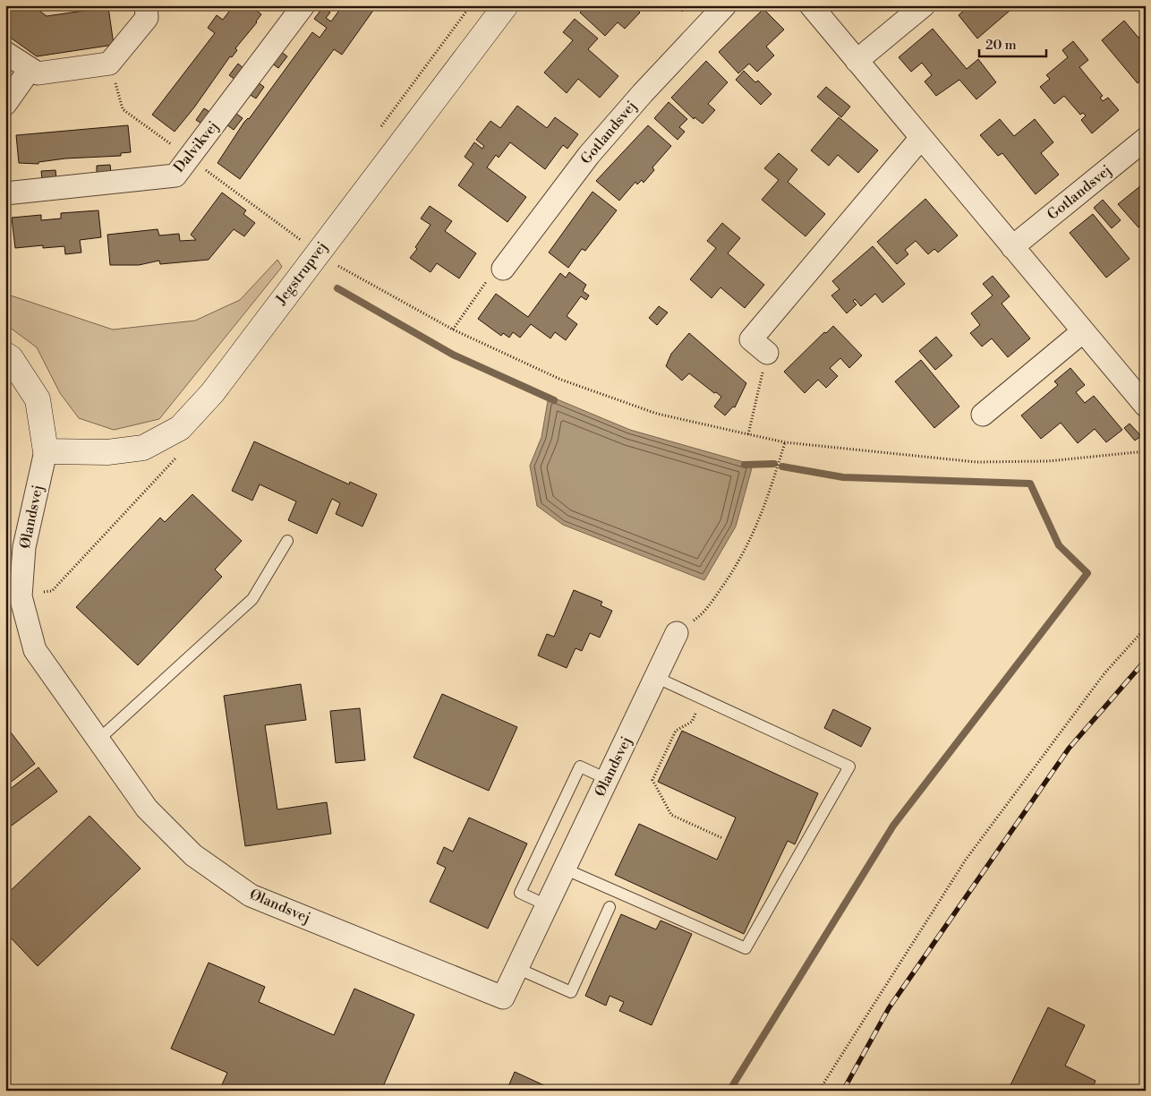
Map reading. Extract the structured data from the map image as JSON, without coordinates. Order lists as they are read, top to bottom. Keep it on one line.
{"streets":{"street":["Gotlandsvej","Dalvikvej","Jegstrupvej","Ølandsvej"]},"crossings":[["Jegstrupvej","Ølandsvej"]],"scale_bar":"20 m"}
